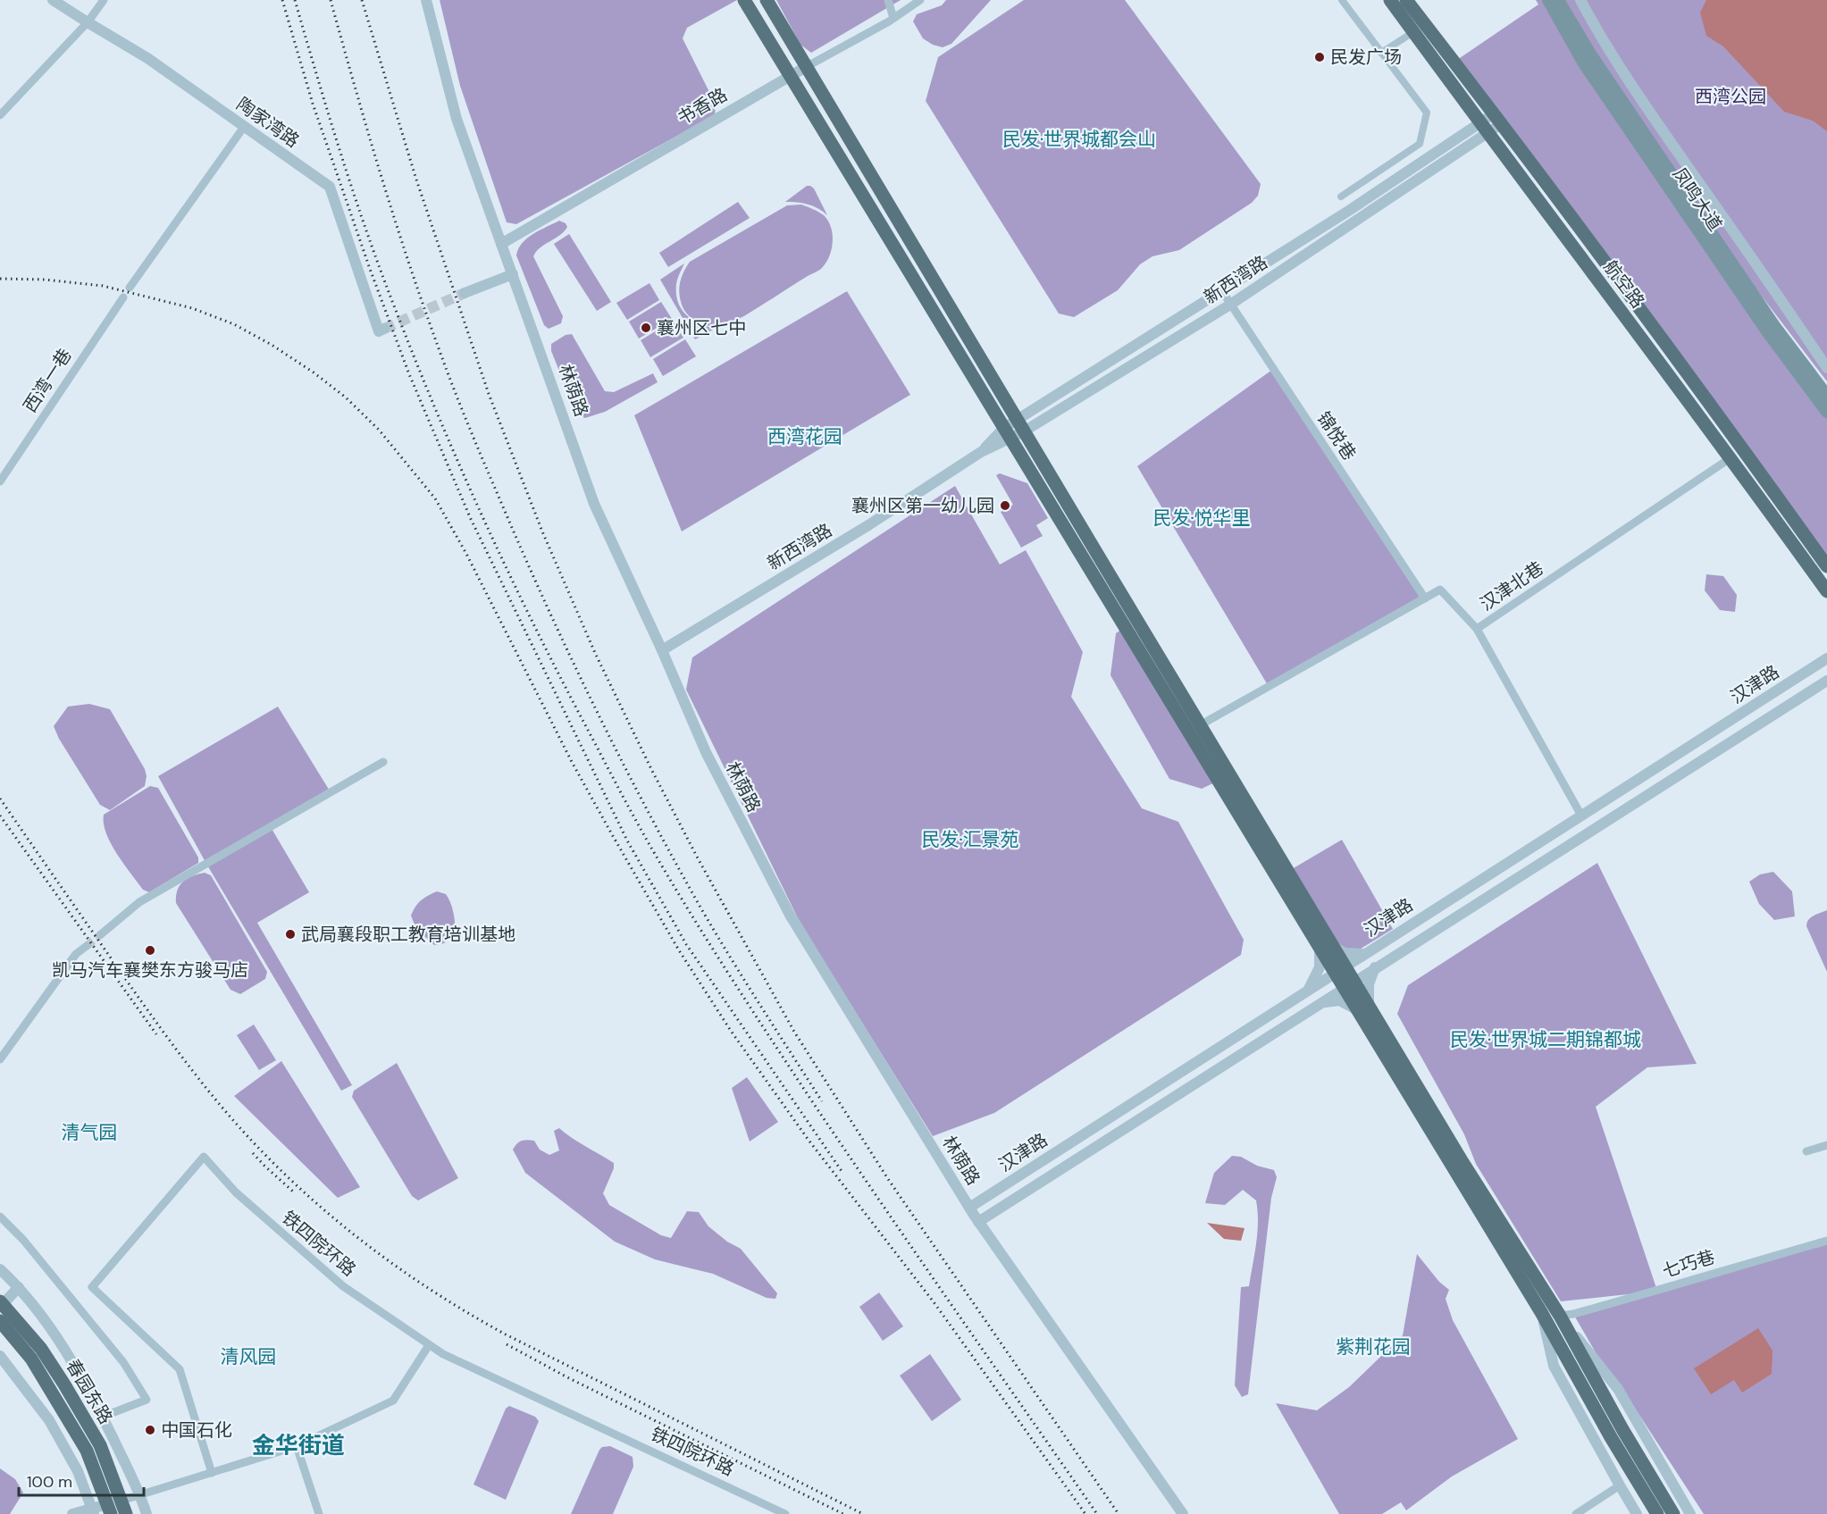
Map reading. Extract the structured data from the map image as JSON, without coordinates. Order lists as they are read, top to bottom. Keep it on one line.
{"streets":{"main road":["凤鸣大道","航空路","春园东路"],"street":["书香路","陶家湾路","新西湾路","西湾一巷","林荫路","锦悦巷","汉津北巷","汉津路","铁四院环路","七巧巷"]},"crossings":[["书香路","林荫路"],["新西湾路","航空路"],["新西湾路","林荫路"],["新西湾路","锦悦巷"],["航空路","汉津北巷"],["林荫路","汉津路"],["锦悦巷","汉津北巷"]],"districts":["民发·世界城都会山","西湾花园","民发·悦华里","民发·汇景苑","民发·世界城二期锦都城","清气园","紫荆花园","清风园","金华街道"],"parks":["西湾公园"],"places":["民发广场","襄州区七中","襄州区第一幼儿园","武局襄段职工教育培训基地","凯马汽车襄樊东方骏马店","中国石化"],"scale_bar":"100 m"}
